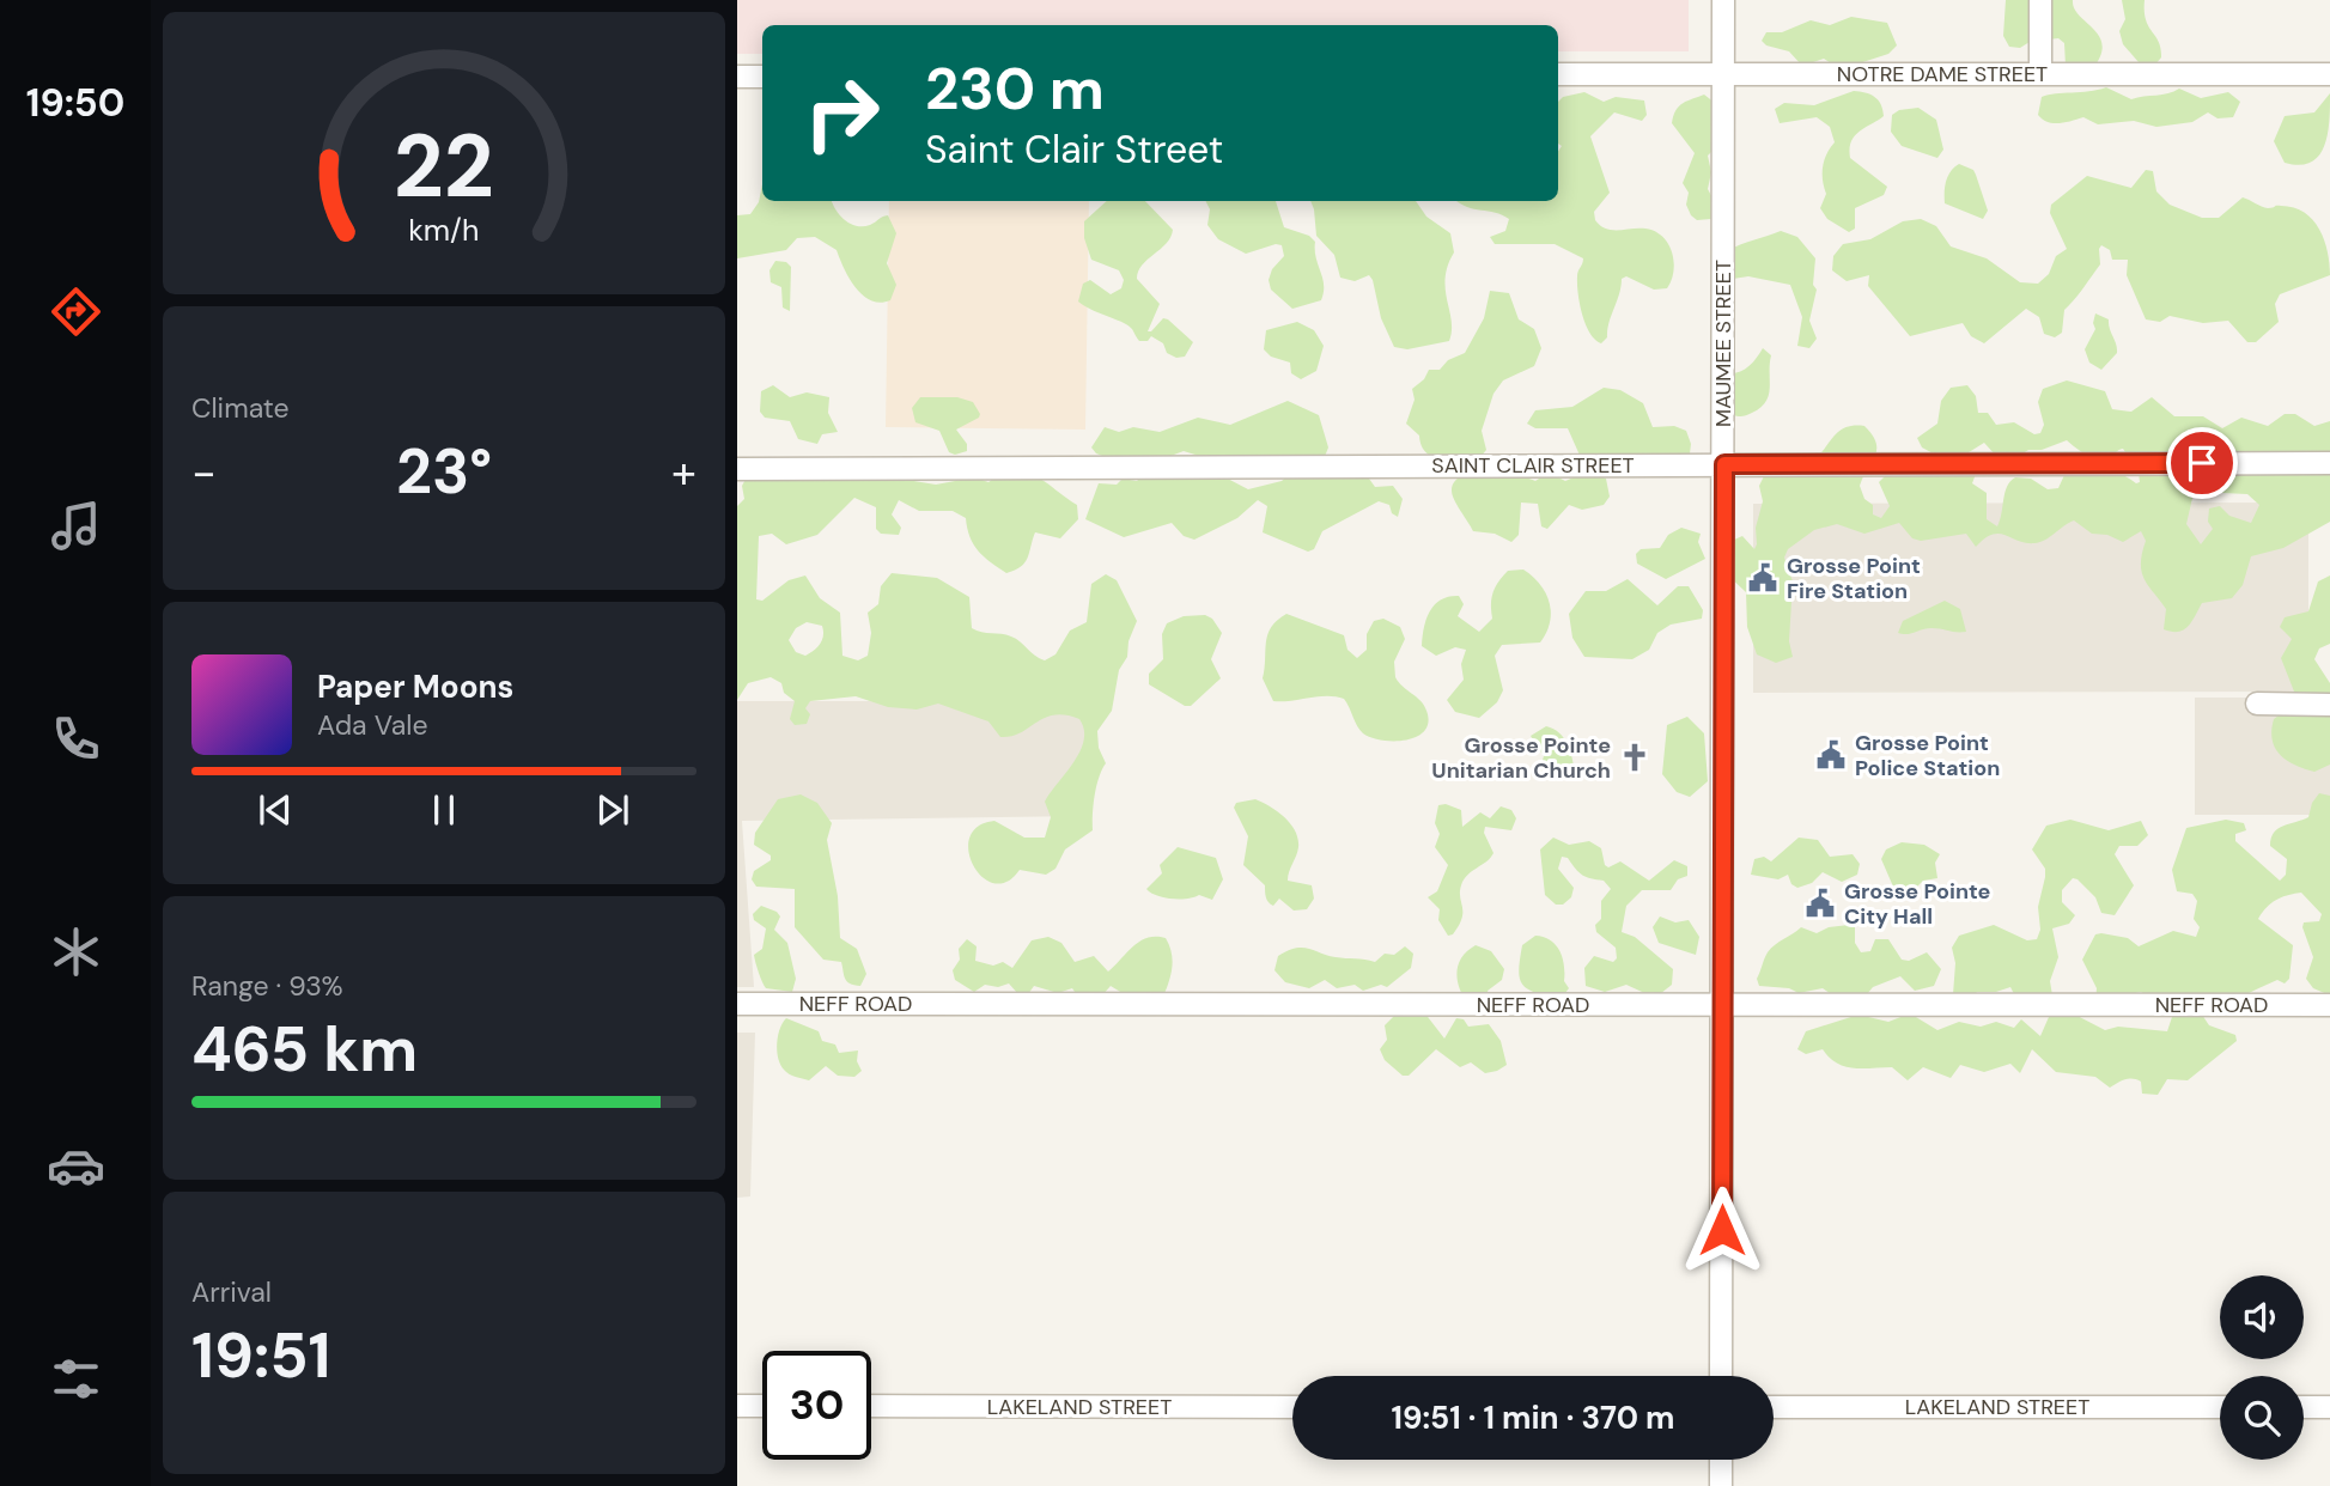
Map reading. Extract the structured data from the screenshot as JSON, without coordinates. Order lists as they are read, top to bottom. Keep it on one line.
{"streets":{"street":["NOTRE DAME STREET","MAUMEE STREET","SAINT CLAIR STREET","NEFF ROAD","LAKELAND STREET"]},"crossings":[["NOTRE DAME STREET","MAUMEE STREET"],["MAUMEE STREET","SAINT CLAIR STREET"],["MAUMEE STREET","NEFF ROAD"]],"places":{"public building":["Grosse Point Fire Station","Grosse Point Police Station","Grosse Pointe City Hall"],"church":["Grosse Pointe Unitarian Church"]},"page":{"tabs":"19:50","turn":["230 m","Saint Clair Street"],"tile":["Climate",["Range · 93%","465 km"],["Arrival","19:51"]],"heat":["−","23°","+"],"song":["Paper Moons","Ada Vale"],"limit":"30","trip":"19:51 · 1 min · 370 m","gauge":["22","km/h"]}}
